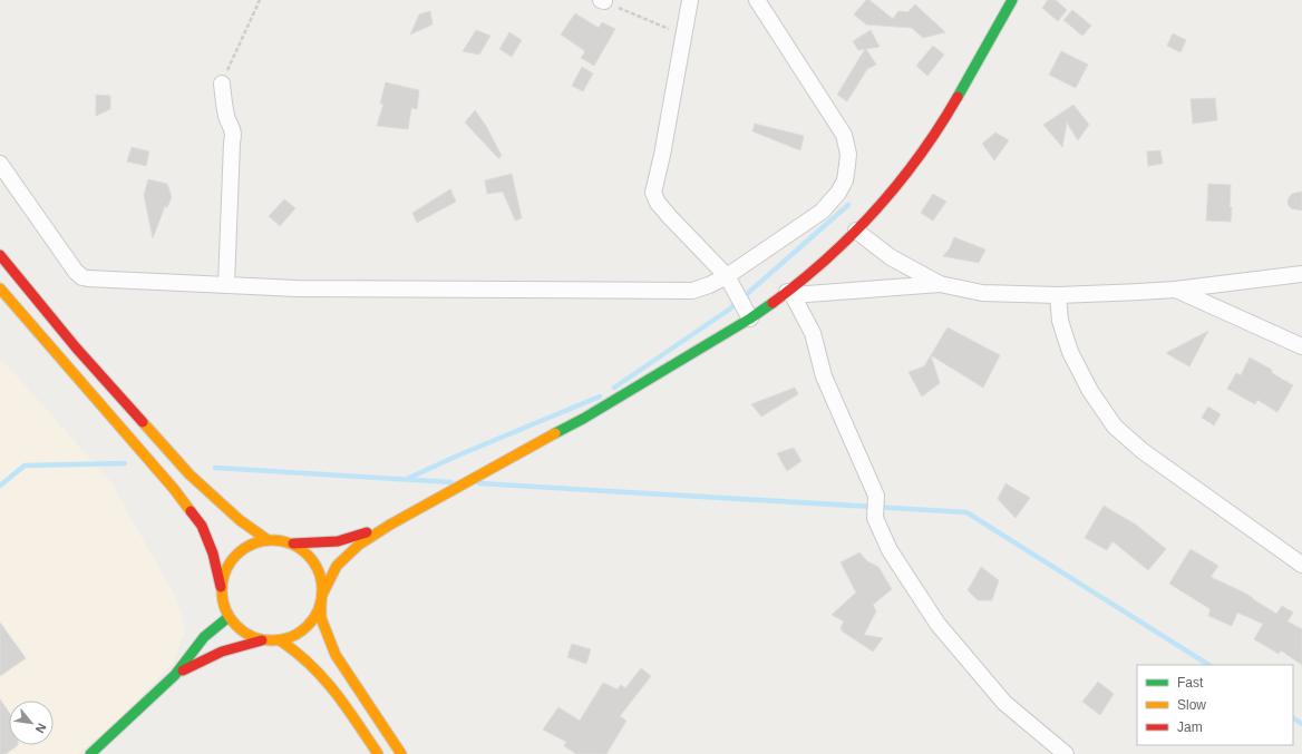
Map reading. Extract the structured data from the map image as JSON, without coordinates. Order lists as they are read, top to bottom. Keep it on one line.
{"legend":["Fast","Slow","Jam"],"north":"bottom right"}
